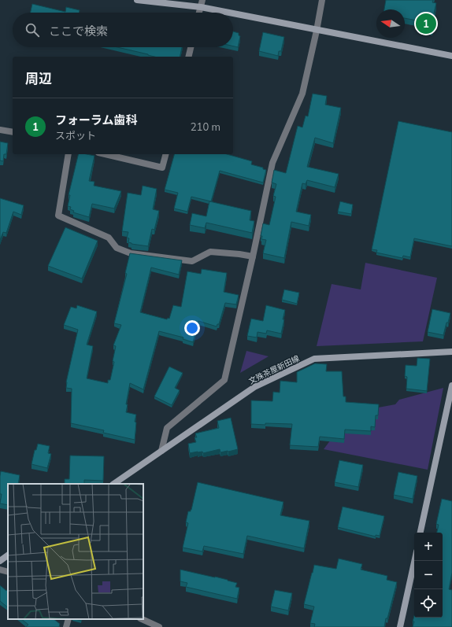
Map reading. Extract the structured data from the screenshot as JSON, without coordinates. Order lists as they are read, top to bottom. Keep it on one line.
{"streets":{"street":["文殊茶屋新田線"]},"north":"left","page":{"pins":"1","search":"ここで検索","heading":"周辺","list":[{"mark":"1","name":"フォーラム歯科","note":"スポット","value":"210 m"}],"map_buttons":["+","−"]}}
